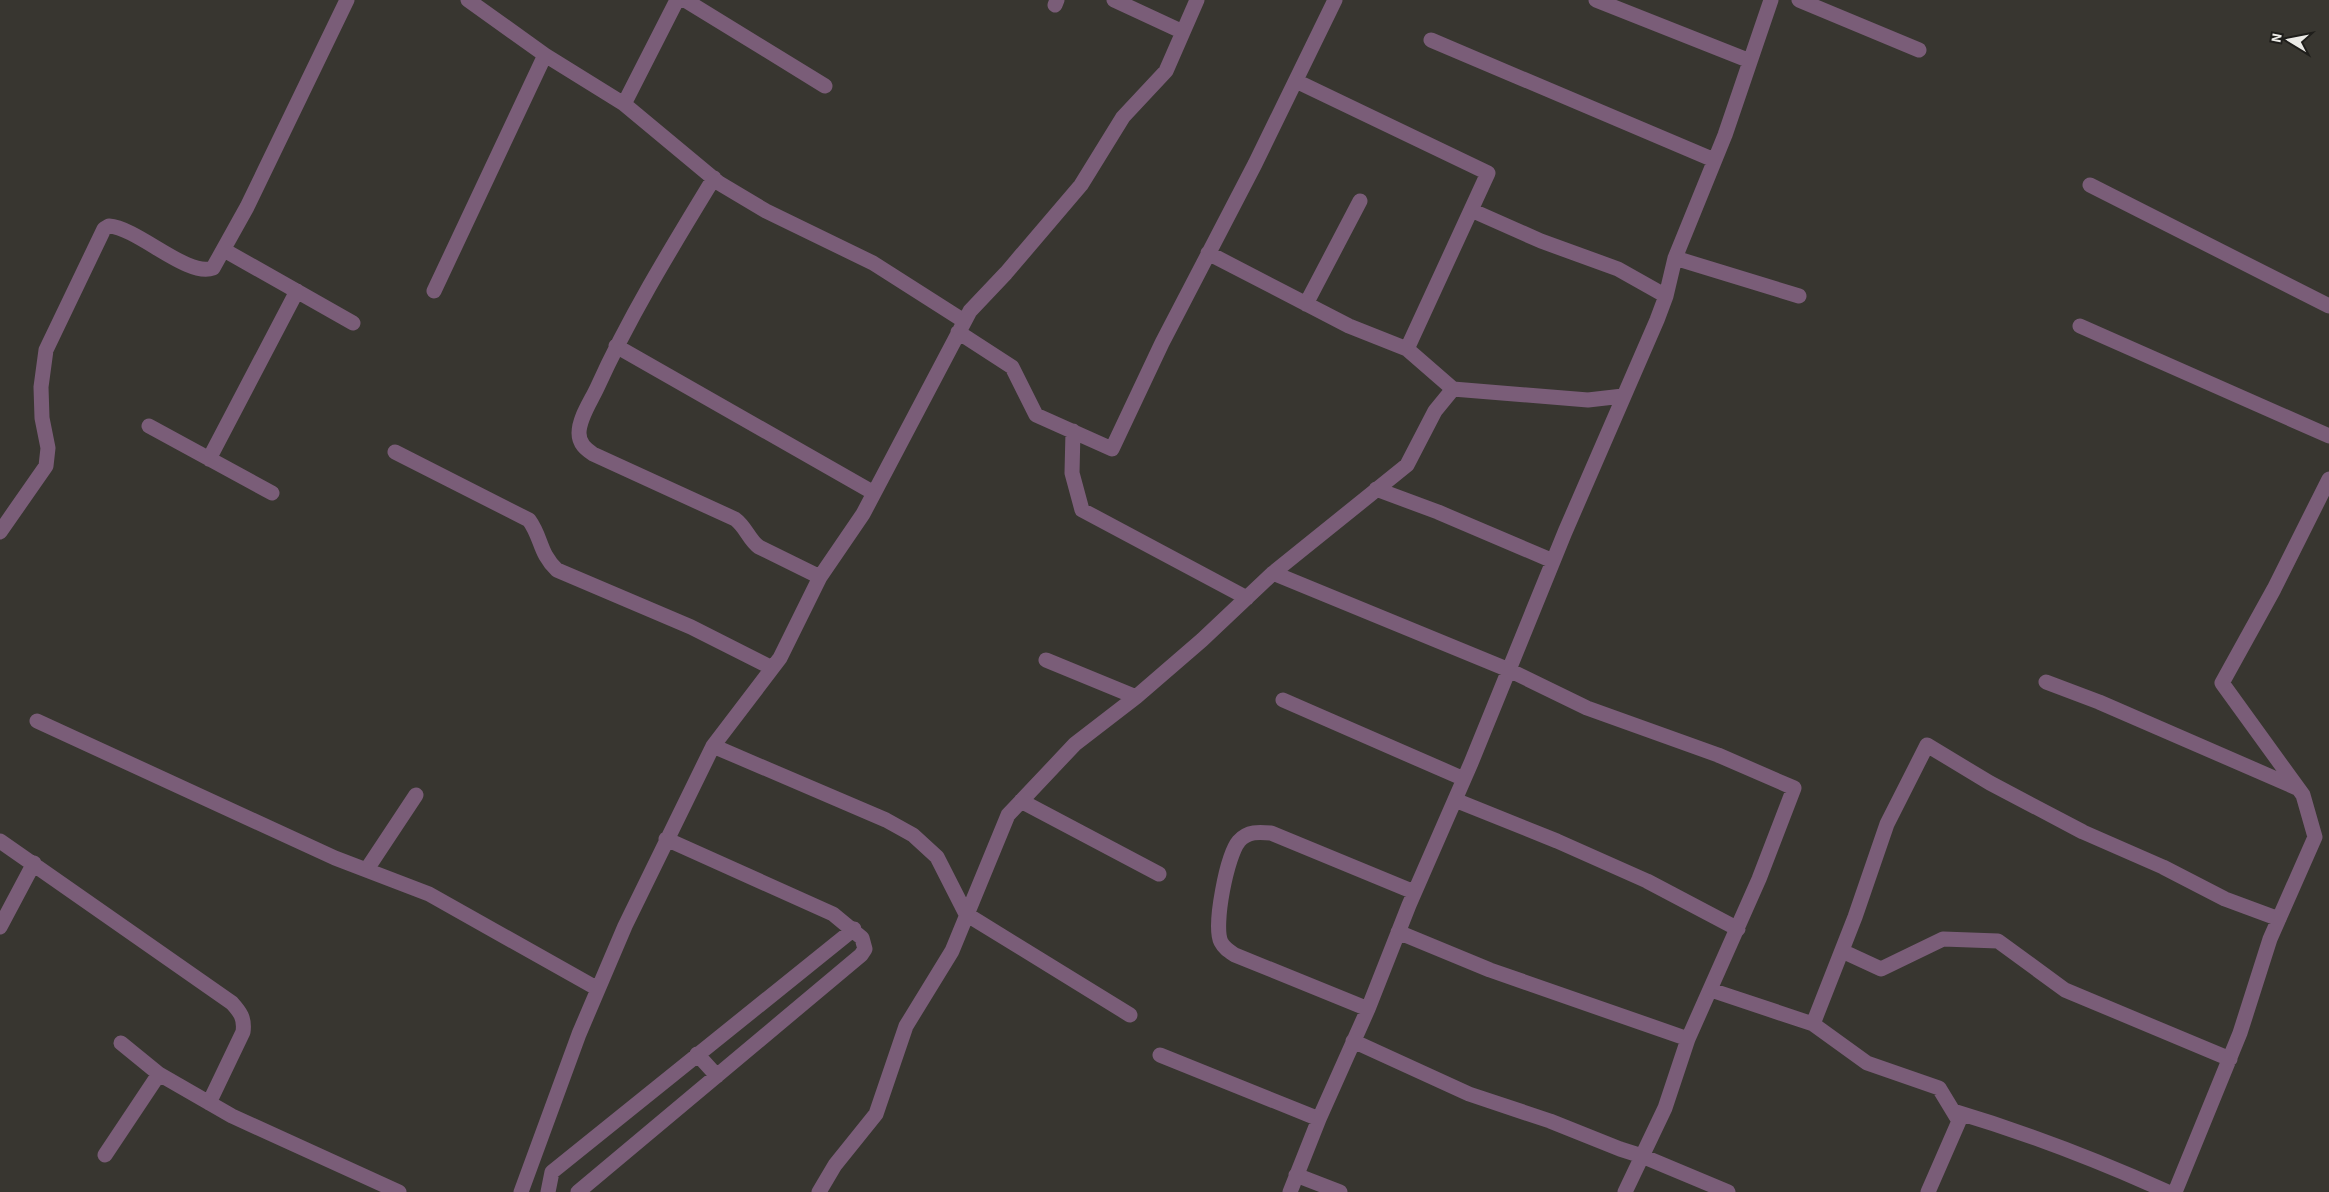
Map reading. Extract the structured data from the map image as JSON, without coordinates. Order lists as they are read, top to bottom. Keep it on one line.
{"north":"left"}
